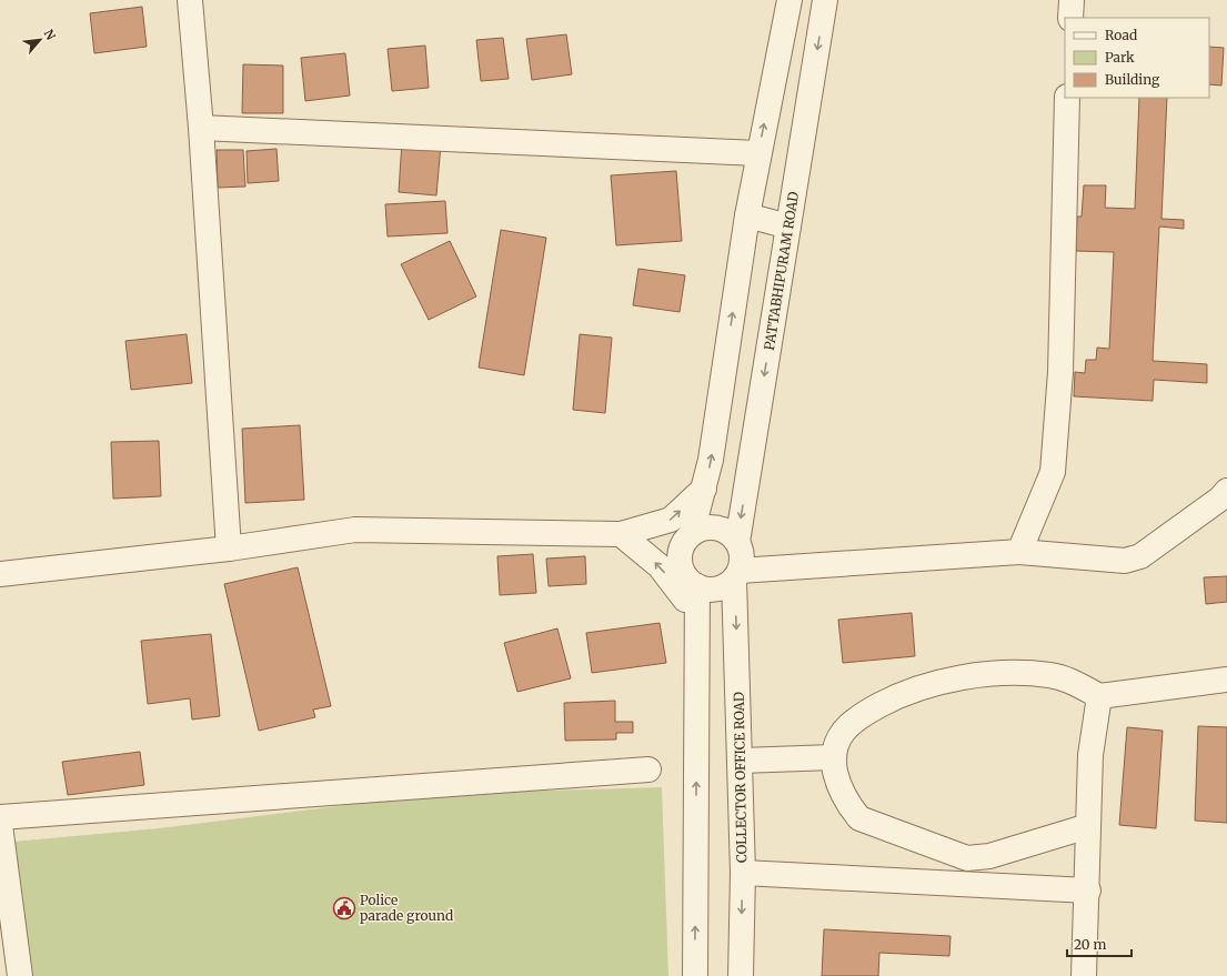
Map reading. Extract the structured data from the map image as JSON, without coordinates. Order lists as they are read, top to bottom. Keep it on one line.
{"streets":{"street":["PATTABHIPURAM ROAD","COLLECTOR OFFICE ROAD"]},"crossings":[["PATTABHIPURAM ROAD","COLLECTOR OFFICE ROAD"]],"places":{"public building":["Police parade ground"]},"legend":["Road","Park","Building"],"scale_bar":"20 m","north":"top right"}
